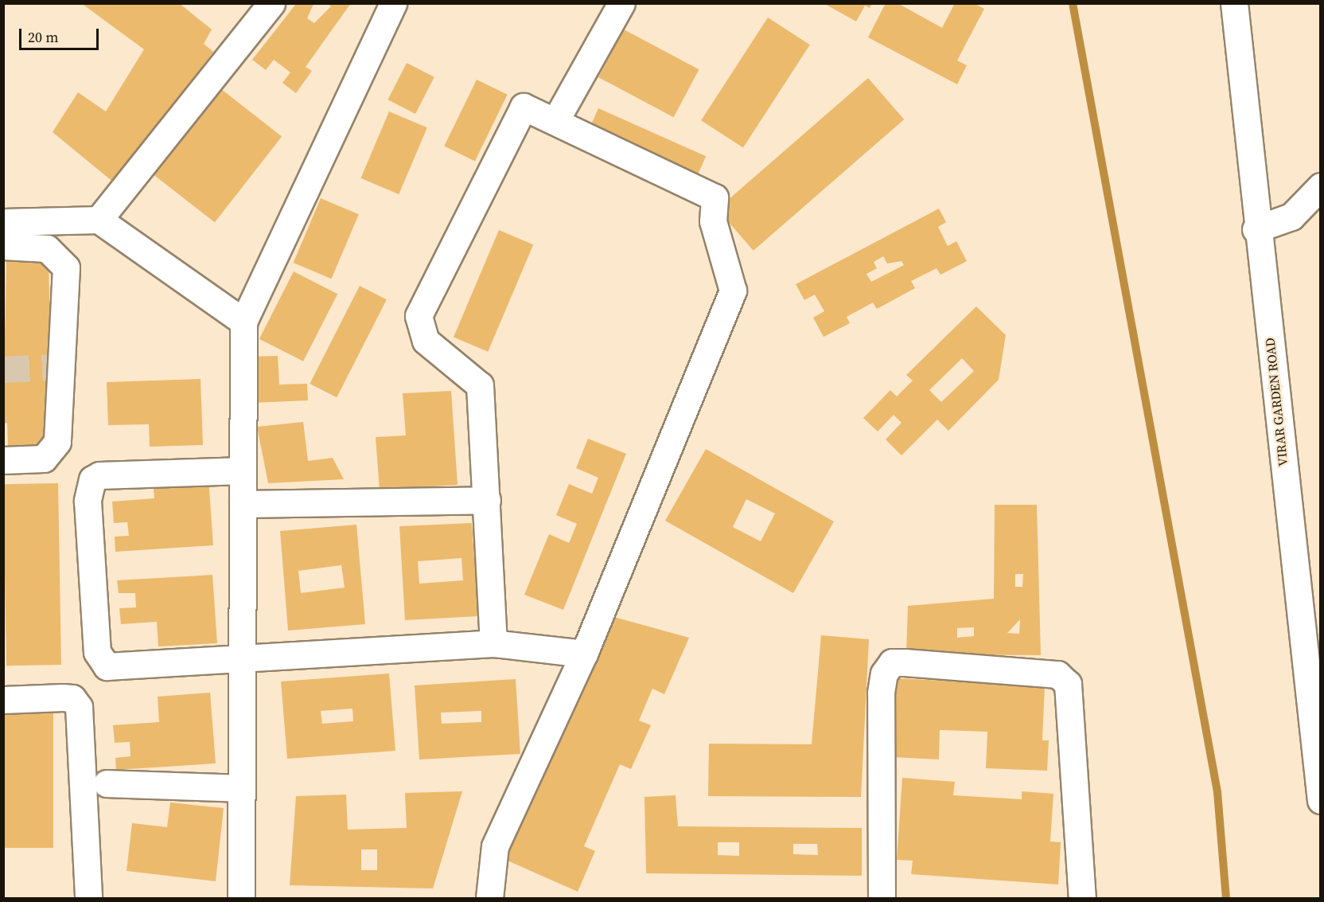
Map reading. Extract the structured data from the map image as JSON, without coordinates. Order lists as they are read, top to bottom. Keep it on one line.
{"streets":{"street":["VIRAR GARDEN ROAD"]},"scale_bar":"20 m"}
